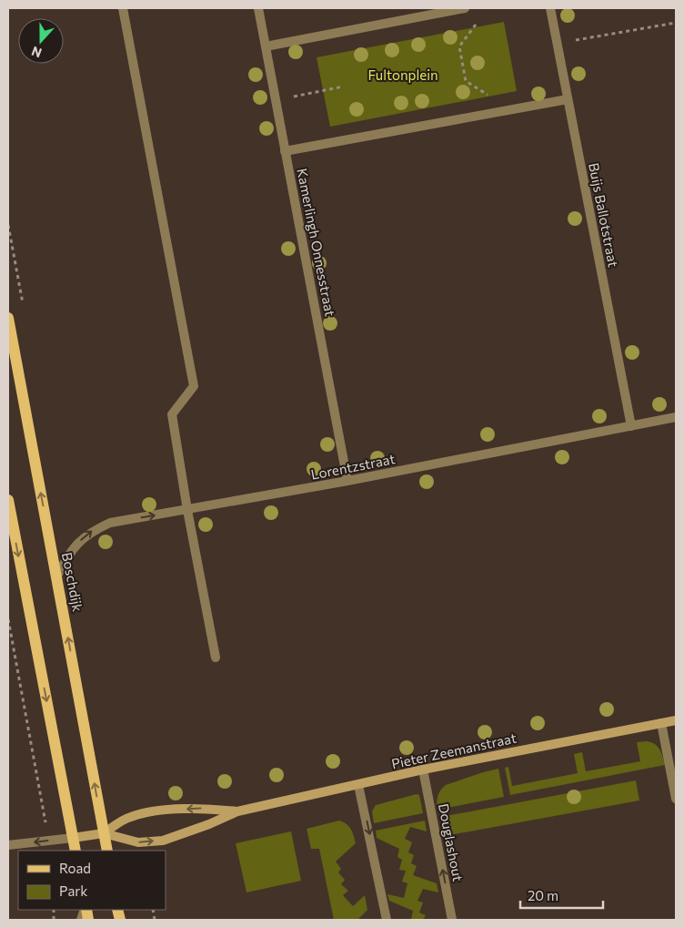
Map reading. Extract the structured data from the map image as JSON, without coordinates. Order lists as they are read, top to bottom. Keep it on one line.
{"streets":{"main road":["Boschdijk"],"street":["Buijs Ballotstraat","Kamerlingh Onnesstraat","Lorentzstraat","Pieter Zeemanstraat","Douglashout"]},"crossings":[["Buijs Ballotstraat","Lorentzstraat"],["Kamerlingh Onnesstraat","Lorentzstraat"],["Lorentzstraat","Boschdijk"],["Boschdijk","Pieter Zeemanstraat"],["Pieter Zeemanstraat","Douglashout"]],"parks":["Fultonplein"],"legend":["Road","Park"],"scale_bar":"20 m","north":"bottom"}
